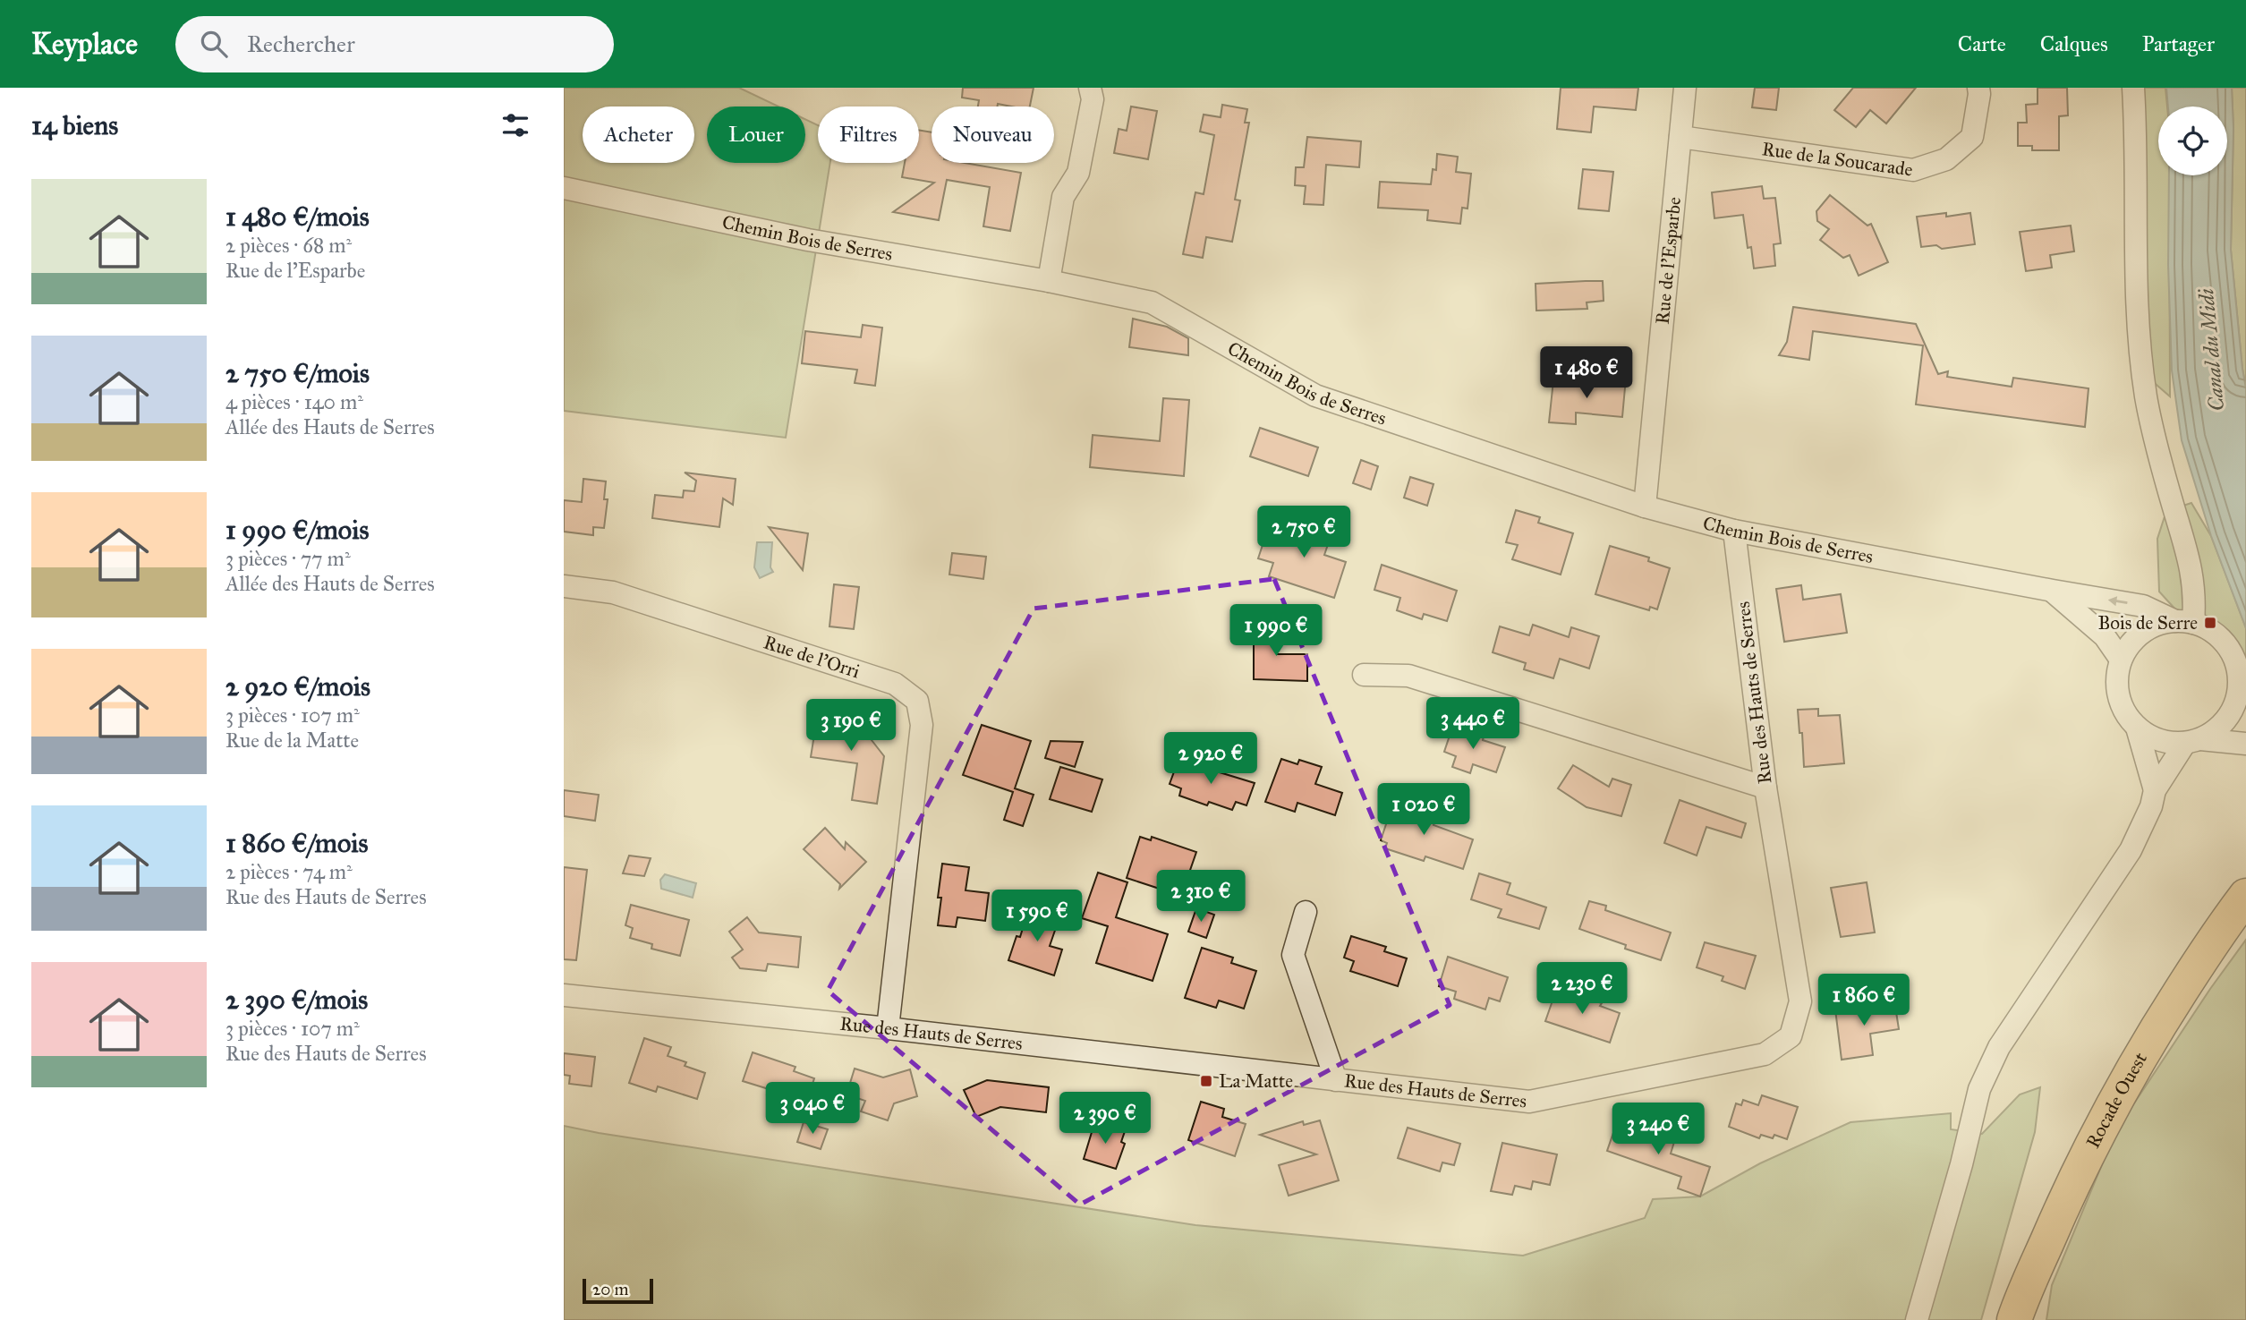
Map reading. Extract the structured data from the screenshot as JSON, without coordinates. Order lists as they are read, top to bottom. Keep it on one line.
{"streets":{"main road":["Rocade Ouest"],"street":["Rue de la Soucarade","Chemin Bois de Serres","Rue de l'Esparbe","Rue de l'Orri","Rue des Hauts de Serres"]},"crossings":[["Rue de la Soucarade","Rue de l'Esparbe"],["Chemin Bois de Serres","Rue de l'Esparbe"],["Chemin Bois de Serres","Rue des Hauts de Serres"],["Rue de l'Orri","Rue des Hauts de Serres"]],"water":["Canal du Midi"],"places":{"transit":["Bois de Serre","La Matte"]},"scale_bar":"20 m","page":{"header":"Keyplace","search":"Rechercher","nav":["Carte","Calques","Partager"],"heading":"14 biens","chip":["Acheter","Louer","Filtres","Nouveau"],"list":[{"name":"1 480 €/mois","note":"2 pièces · 68 m² · Rue de l'Esparbe"},{"name":"2 750 €/mois","note":"4 pièces · 140 m² · Allée des Hauts de Serres"},{"name":"1 990 €/mois","note":"3 pièces · 77 m² · Allée des Hauts de Serres"},{"name":"2 920 €/mois","note":"3 pièces · 107 m² · Rue de la Matte"},{"name":"1 860 €/mois","note":"2 pièces · 74 m² · Rue des Hauts de Serres"},{"name":"2 390 €/mois","note":"3 pièces · 107 m² · Rue des Hauts de Serres"}],"price":["1 480 €","2 750 €","1 990 €","3 440 €","3 190 €","2 920 €","1 020 €","2 310 €","1 590 €","2 230 €","1 860 €","3 040 €","2 390 €","3 240 €"],"scale":"20 m"}}
